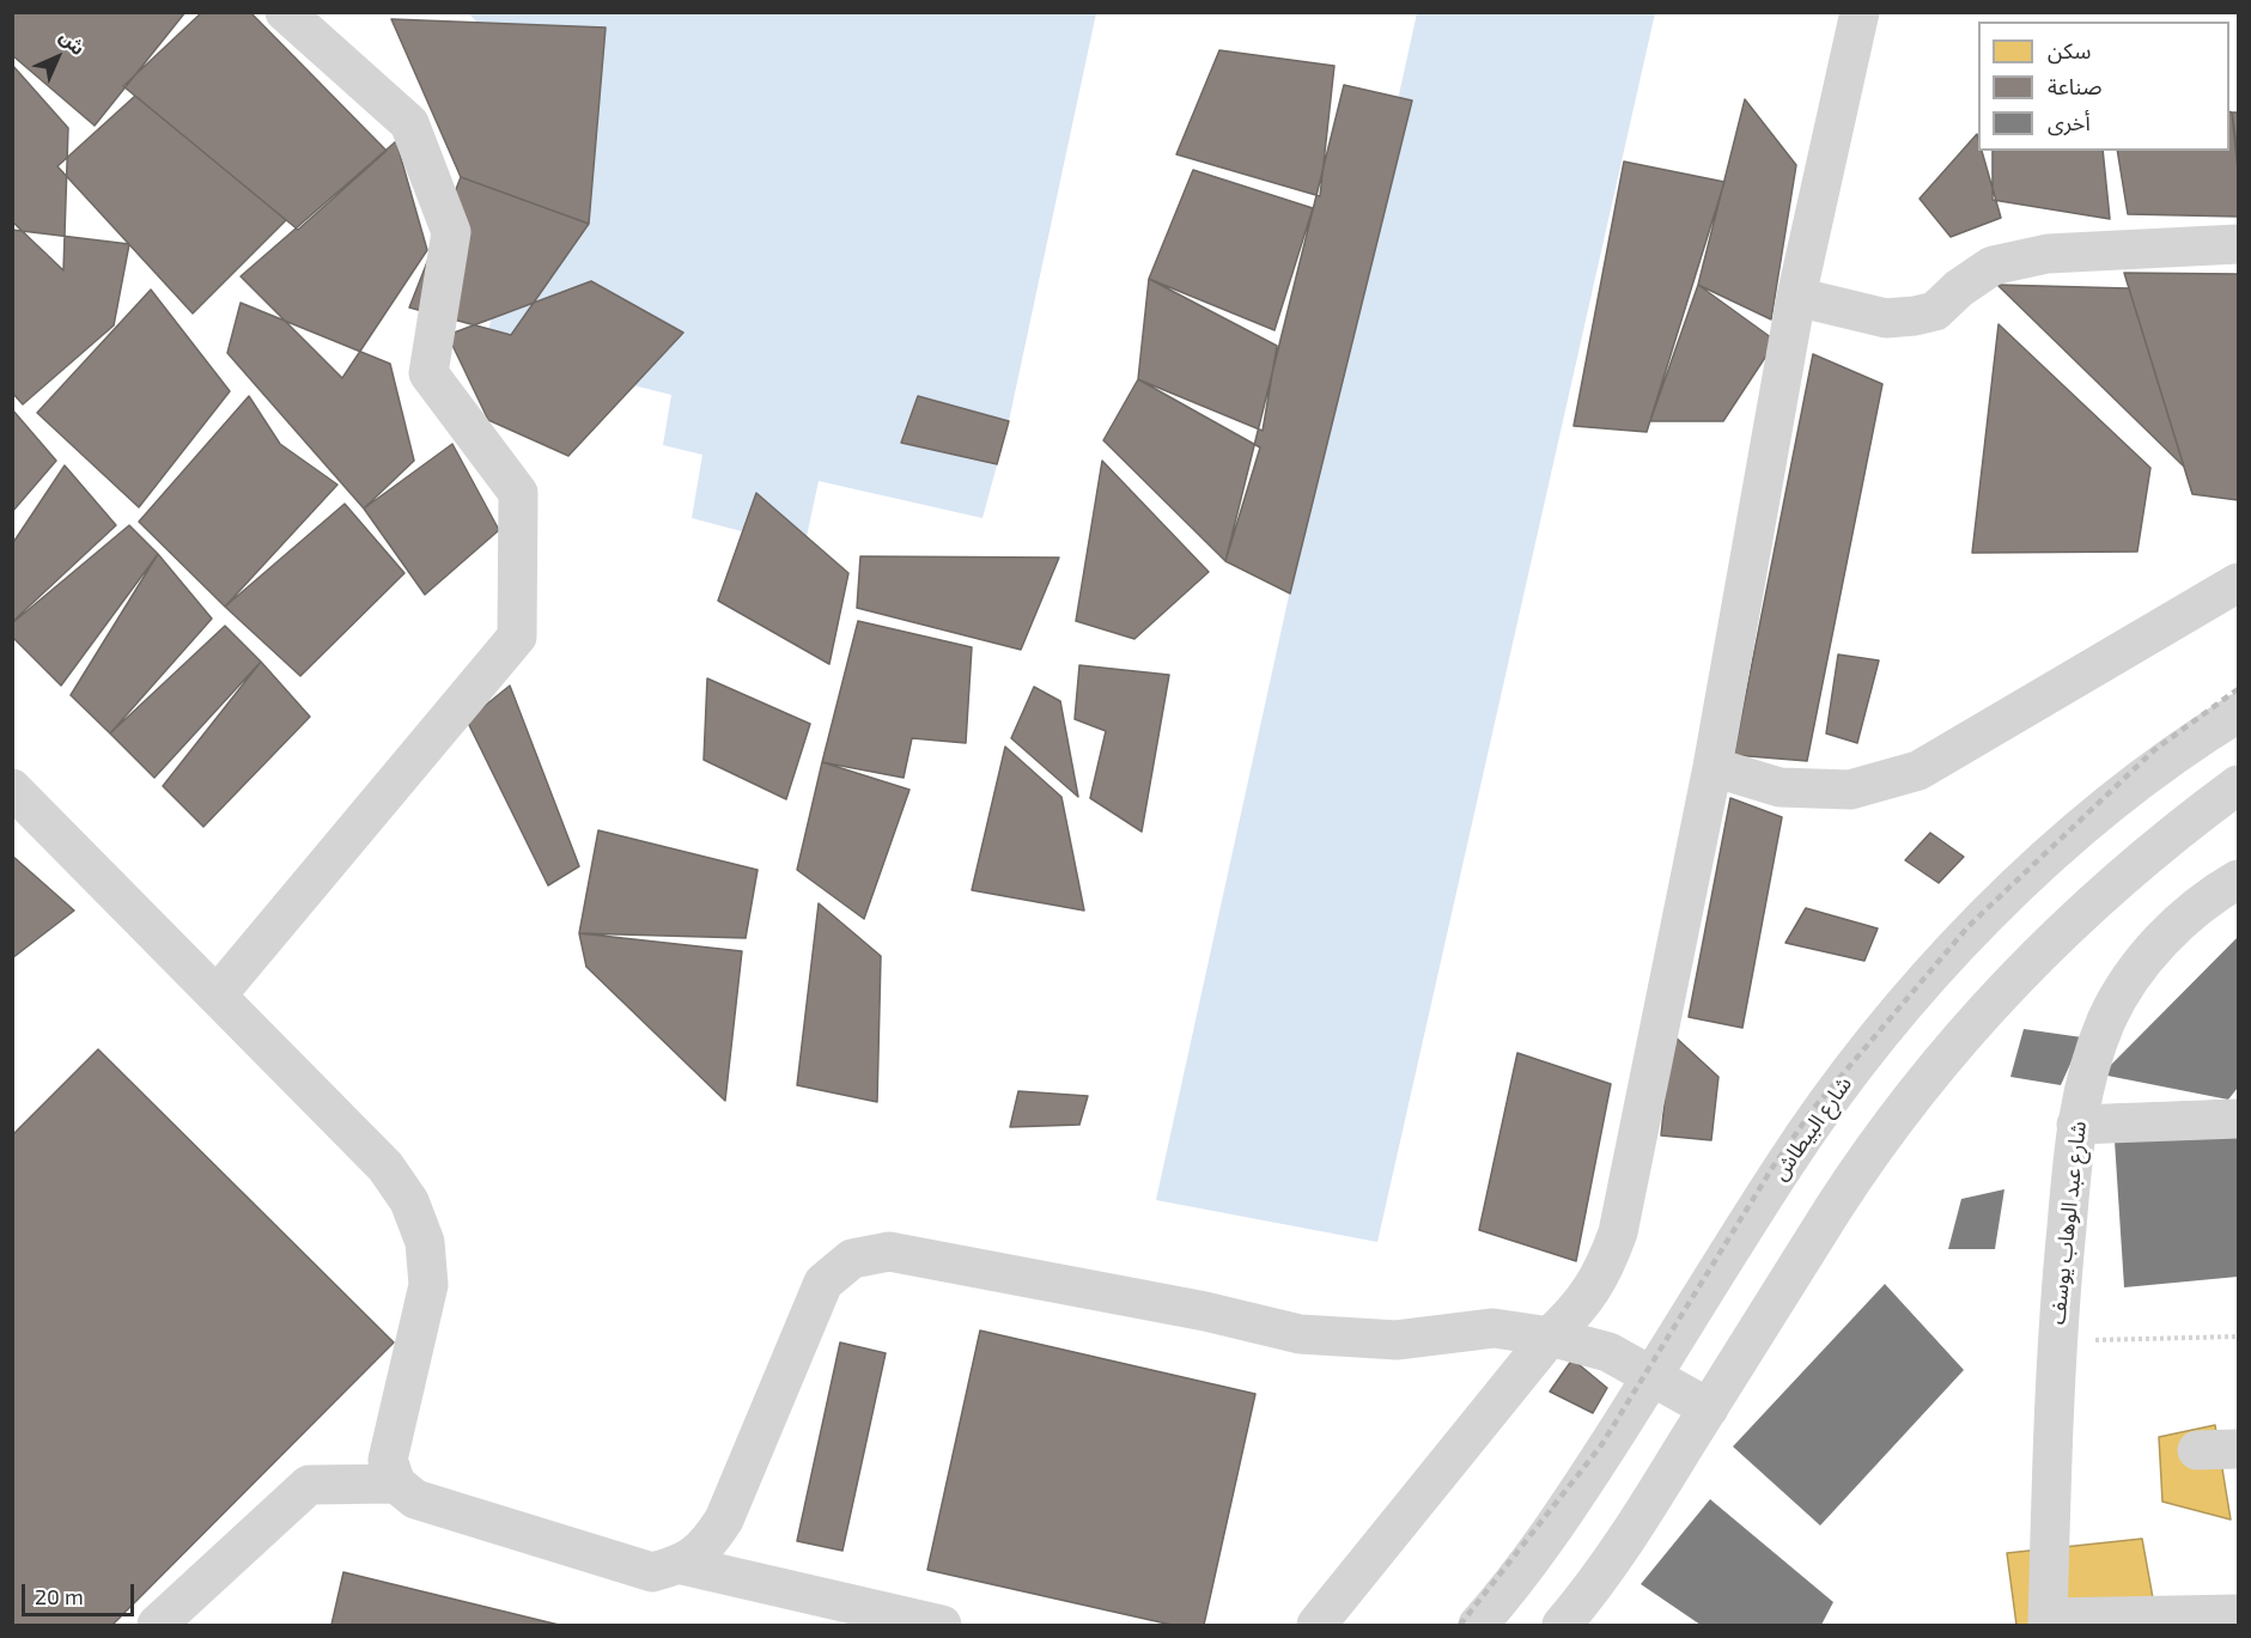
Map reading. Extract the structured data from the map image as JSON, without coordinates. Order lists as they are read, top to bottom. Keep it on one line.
{"streets":{"street":["شارع البيطاش","شارع عبد الوهاب يوسف"]},"legend":["سكن","صناعة","أخرى"],"scale_bar":"20 m","north":"top right"}
